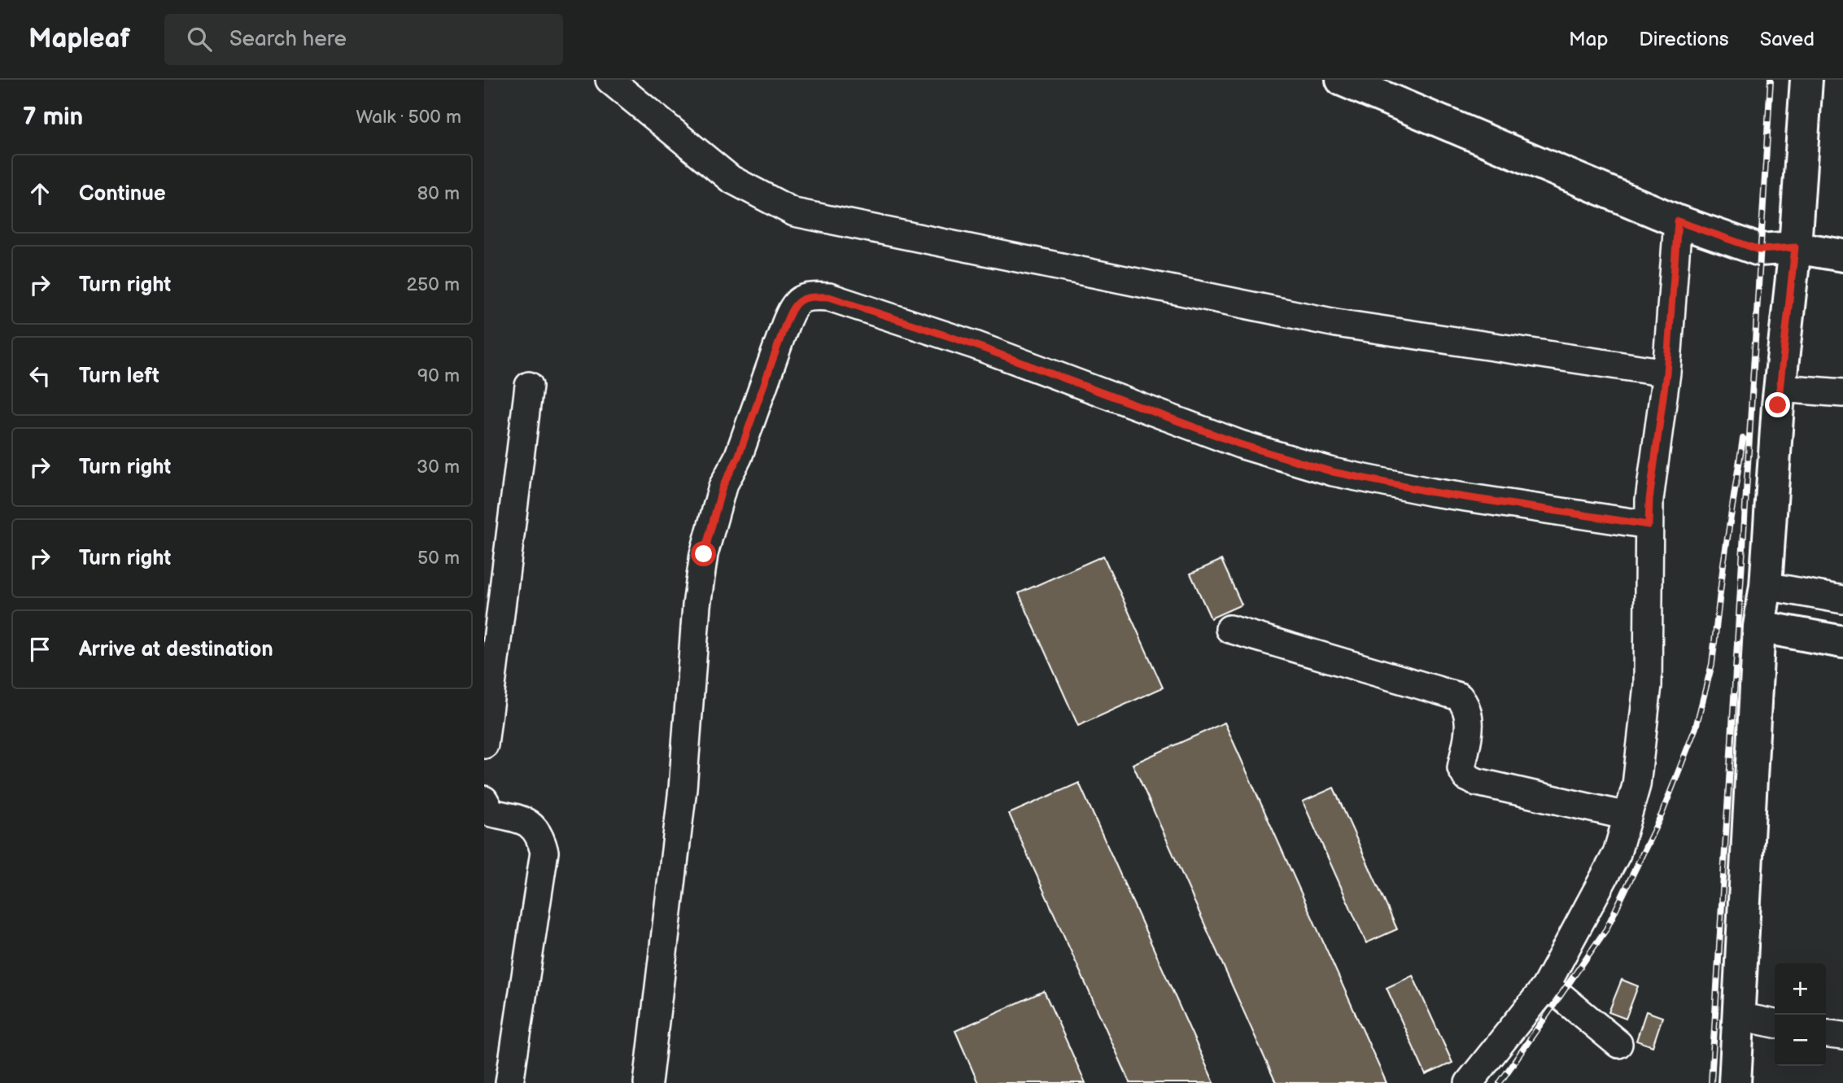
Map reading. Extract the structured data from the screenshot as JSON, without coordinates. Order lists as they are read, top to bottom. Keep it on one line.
{"page":{"header":"Mapleaf","search":"Search here","nav":["Map","Directions","Saved"],"heading":["7 min","Walk · 500 m"],"list":[["Continue","80 m"],["Turn right","250 m"],["Turn left","90 m"],["Turn right","30 m"],["Turn right","50 m"],"Arrive at destination"],"map_buttons":["+","−"]}}
